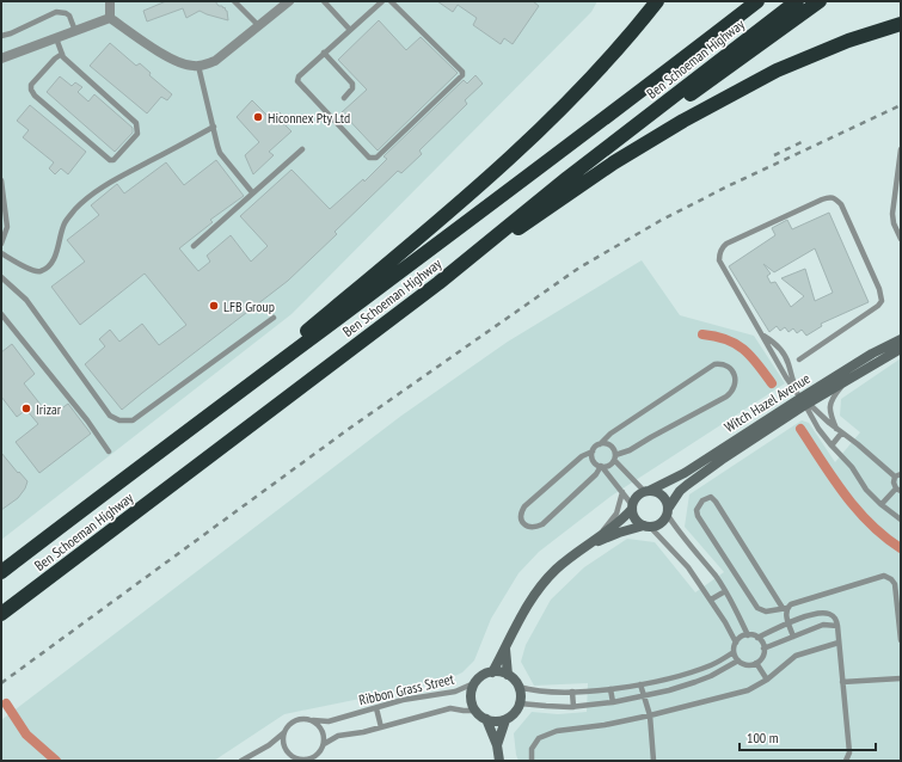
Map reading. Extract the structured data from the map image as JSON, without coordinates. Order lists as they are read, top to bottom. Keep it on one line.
{"streets":{"highway":["Ben Schoeman Highway"],"street":["Witch Hazel Avenue"],"lane":["Ribbon Grass Street"]},"places":["Hiconnex Pty Ltd","LFB Group","Irizar"],"scale_bar":"100 m"}
